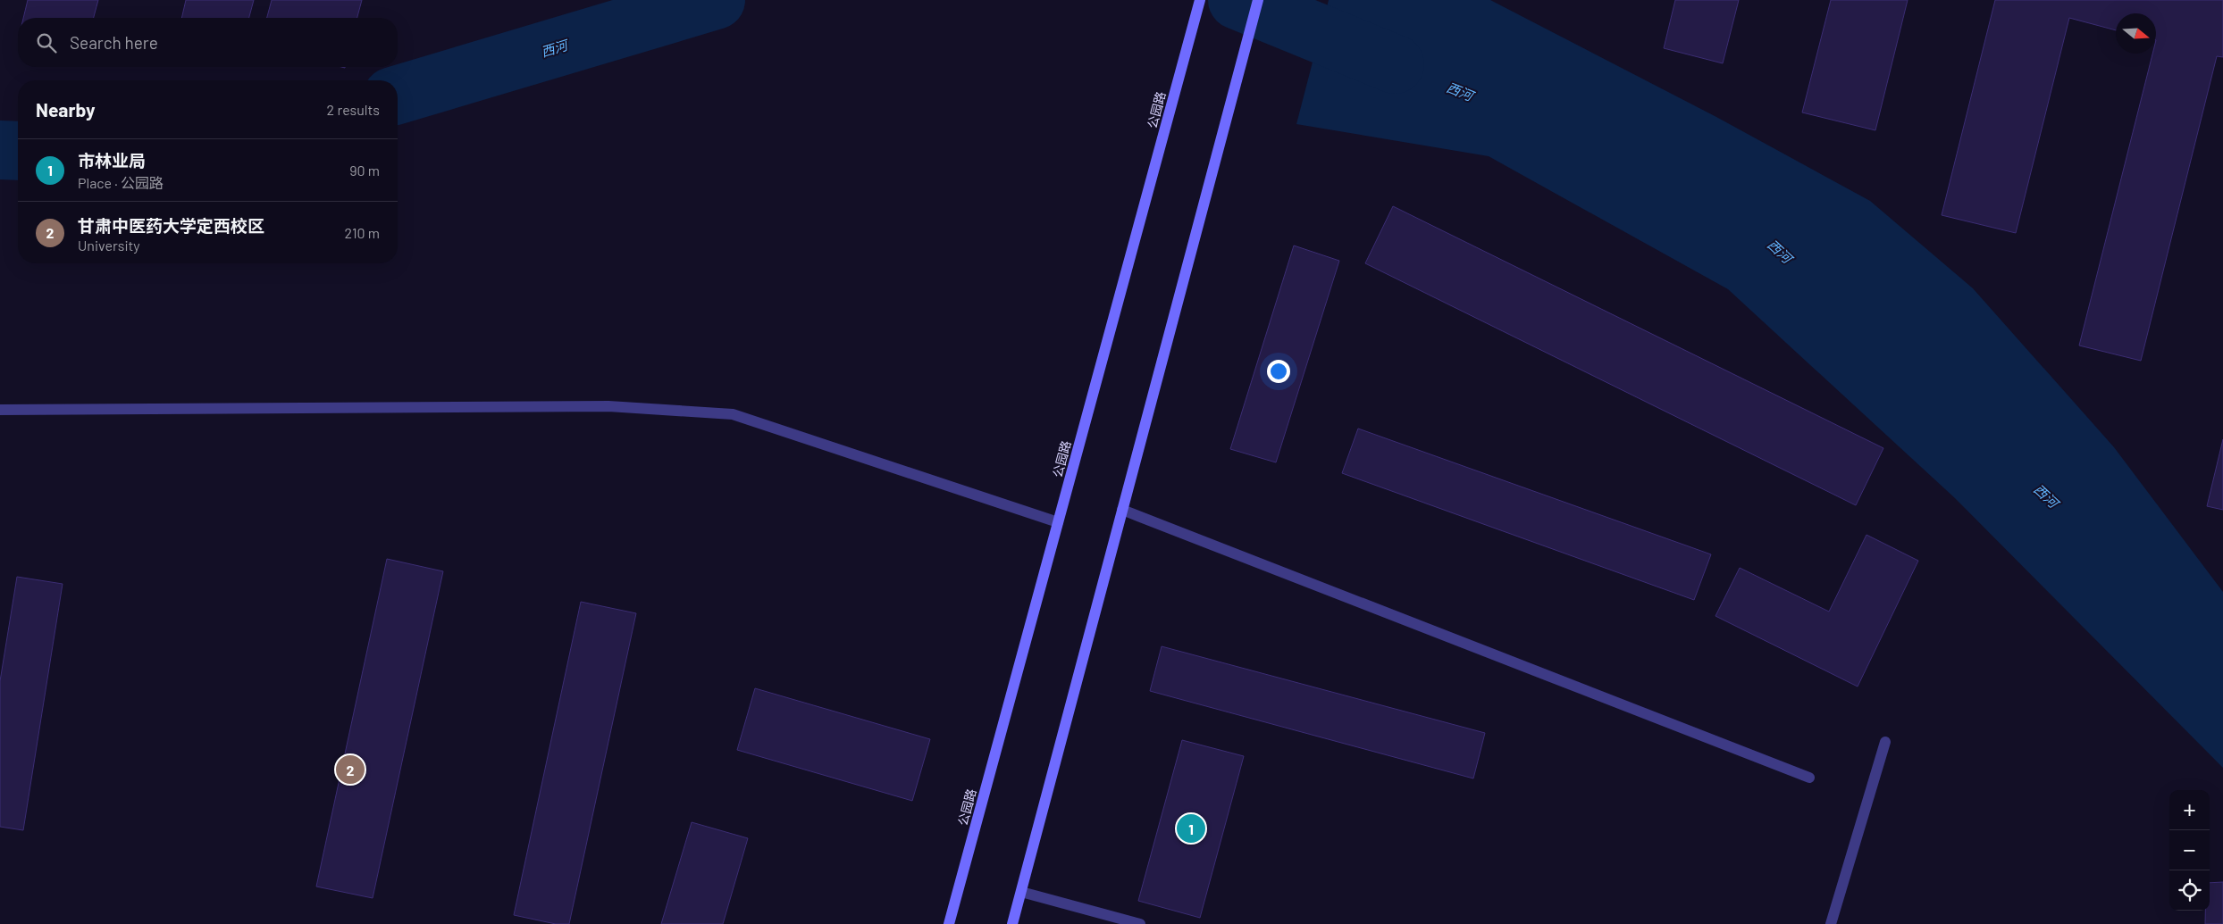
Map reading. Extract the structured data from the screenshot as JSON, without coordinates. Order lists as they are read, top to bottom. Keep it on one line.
{"streets":{"street":["公园路"]},"water":["西河"],"north":"right","page":{"search":"Search here","heading":["Nearby","2 results"],"list":[{"mark":"1","name":"市林业局","note":"Place · 公园路","value":"90 m"},{"mark":"2","name":"甘肃中医药大学定西校区","note":"University","value":"210 m"}],"pins":["2","1"],"map_buttons":["+","−"]}}
